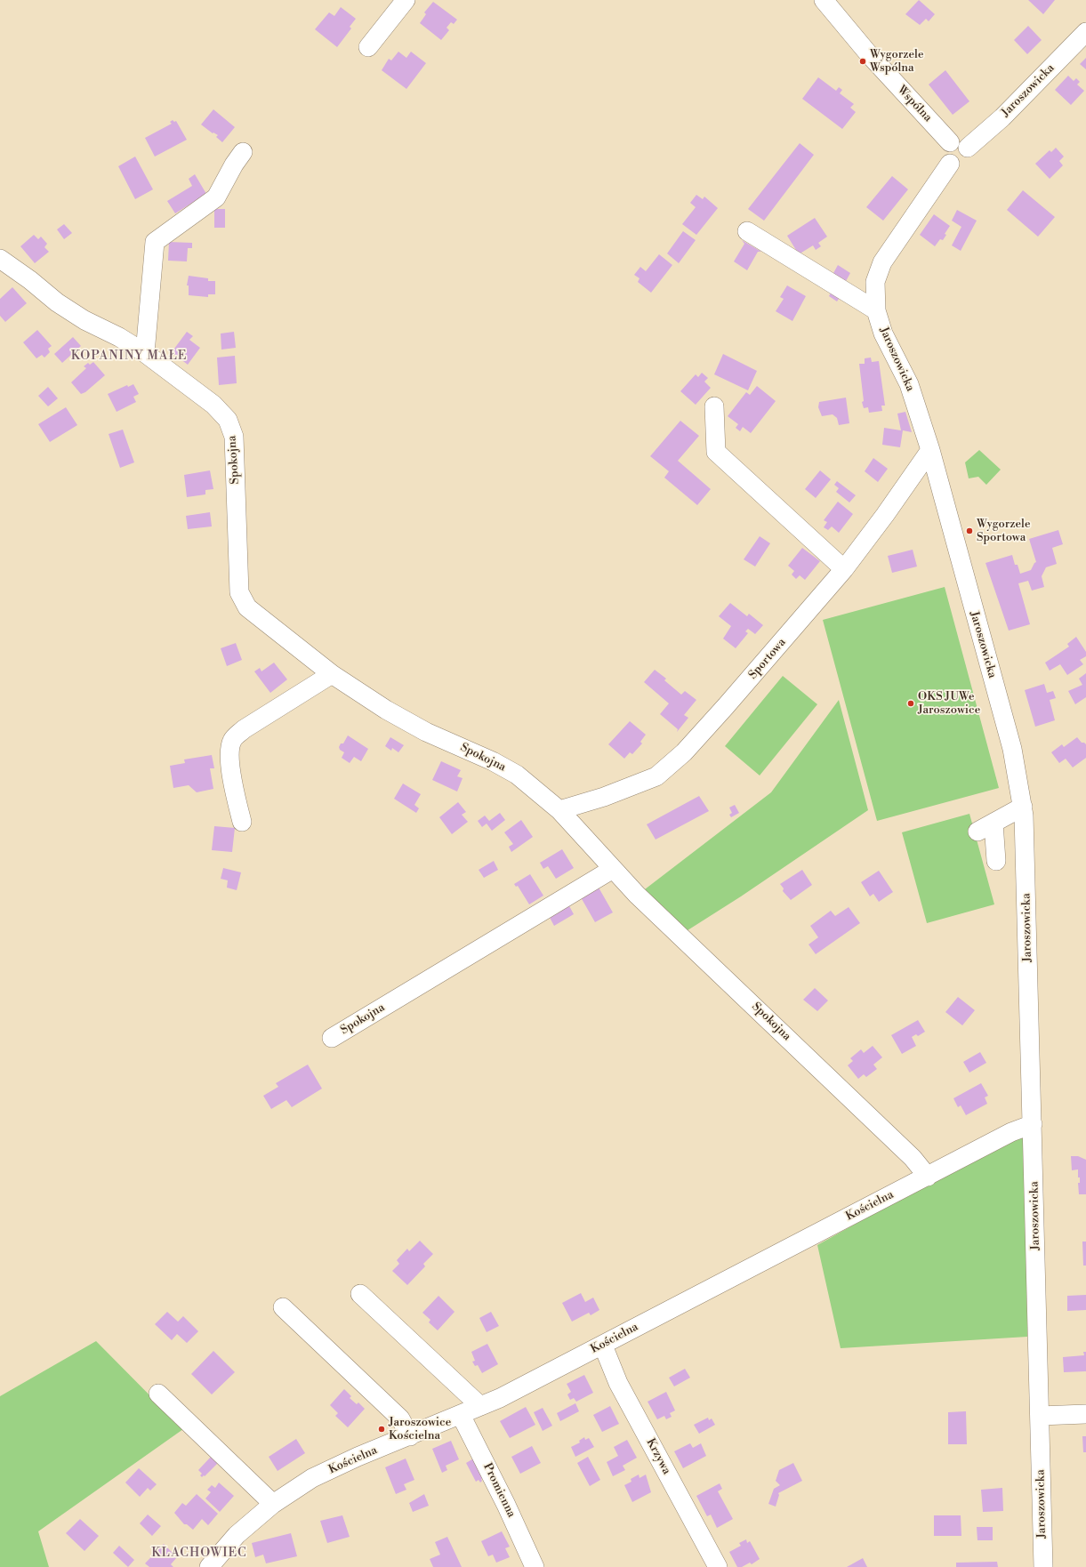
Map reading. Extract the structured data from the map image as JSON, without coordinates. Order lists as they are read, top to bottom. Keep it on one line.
{"streets":{"street":["Jaroszowicka","Wspólna","Spokojna","Sportowa","Kościelna","Krzywa","Promienna"]},"crossings":[["Jaroszowicka","Wspólna"],["Jaroszowicka","Sportowa"],["Jaroszowicka","Kościelna"],["Spokojna","Sportowa"],["Spokojna","Kościelna"],["Kościelna","Krzywa"],["Kościelna","Promienna"]],"districts":["KOPANINY MAŁE","KLACHOWIEC"],"places":["Wygorzele Wspólna","Wygorzele Sportowa","OKS JUWe Jaroszowice","Jaroszowice Kościelna"]}
